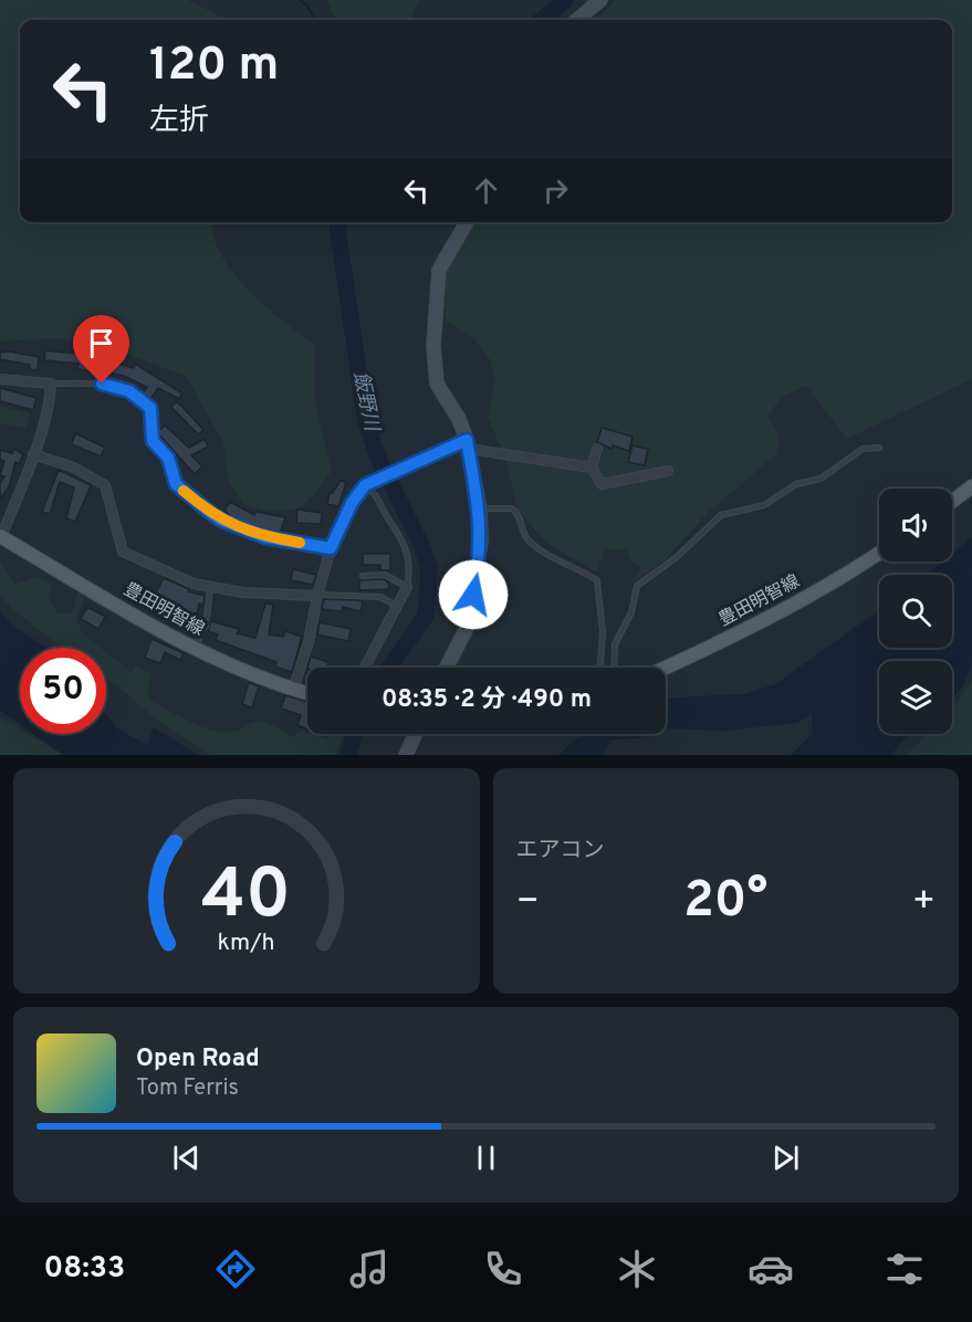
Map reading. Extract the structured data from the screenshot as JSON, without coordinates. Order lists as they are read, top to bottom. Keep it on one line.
{"streets":{"main road":["豊田明智線"]},"water":["飯野川"],"page":{"turn":["120 m","左折"],"limit":"50","trip":"08:35 · 2 分 · 490 m","tile":"エアコン","heat":["−","20°","+"],"song":["Open Road","Tom Ferris"],"tabs":"08:33","gauge":["40","km/h"]}}
